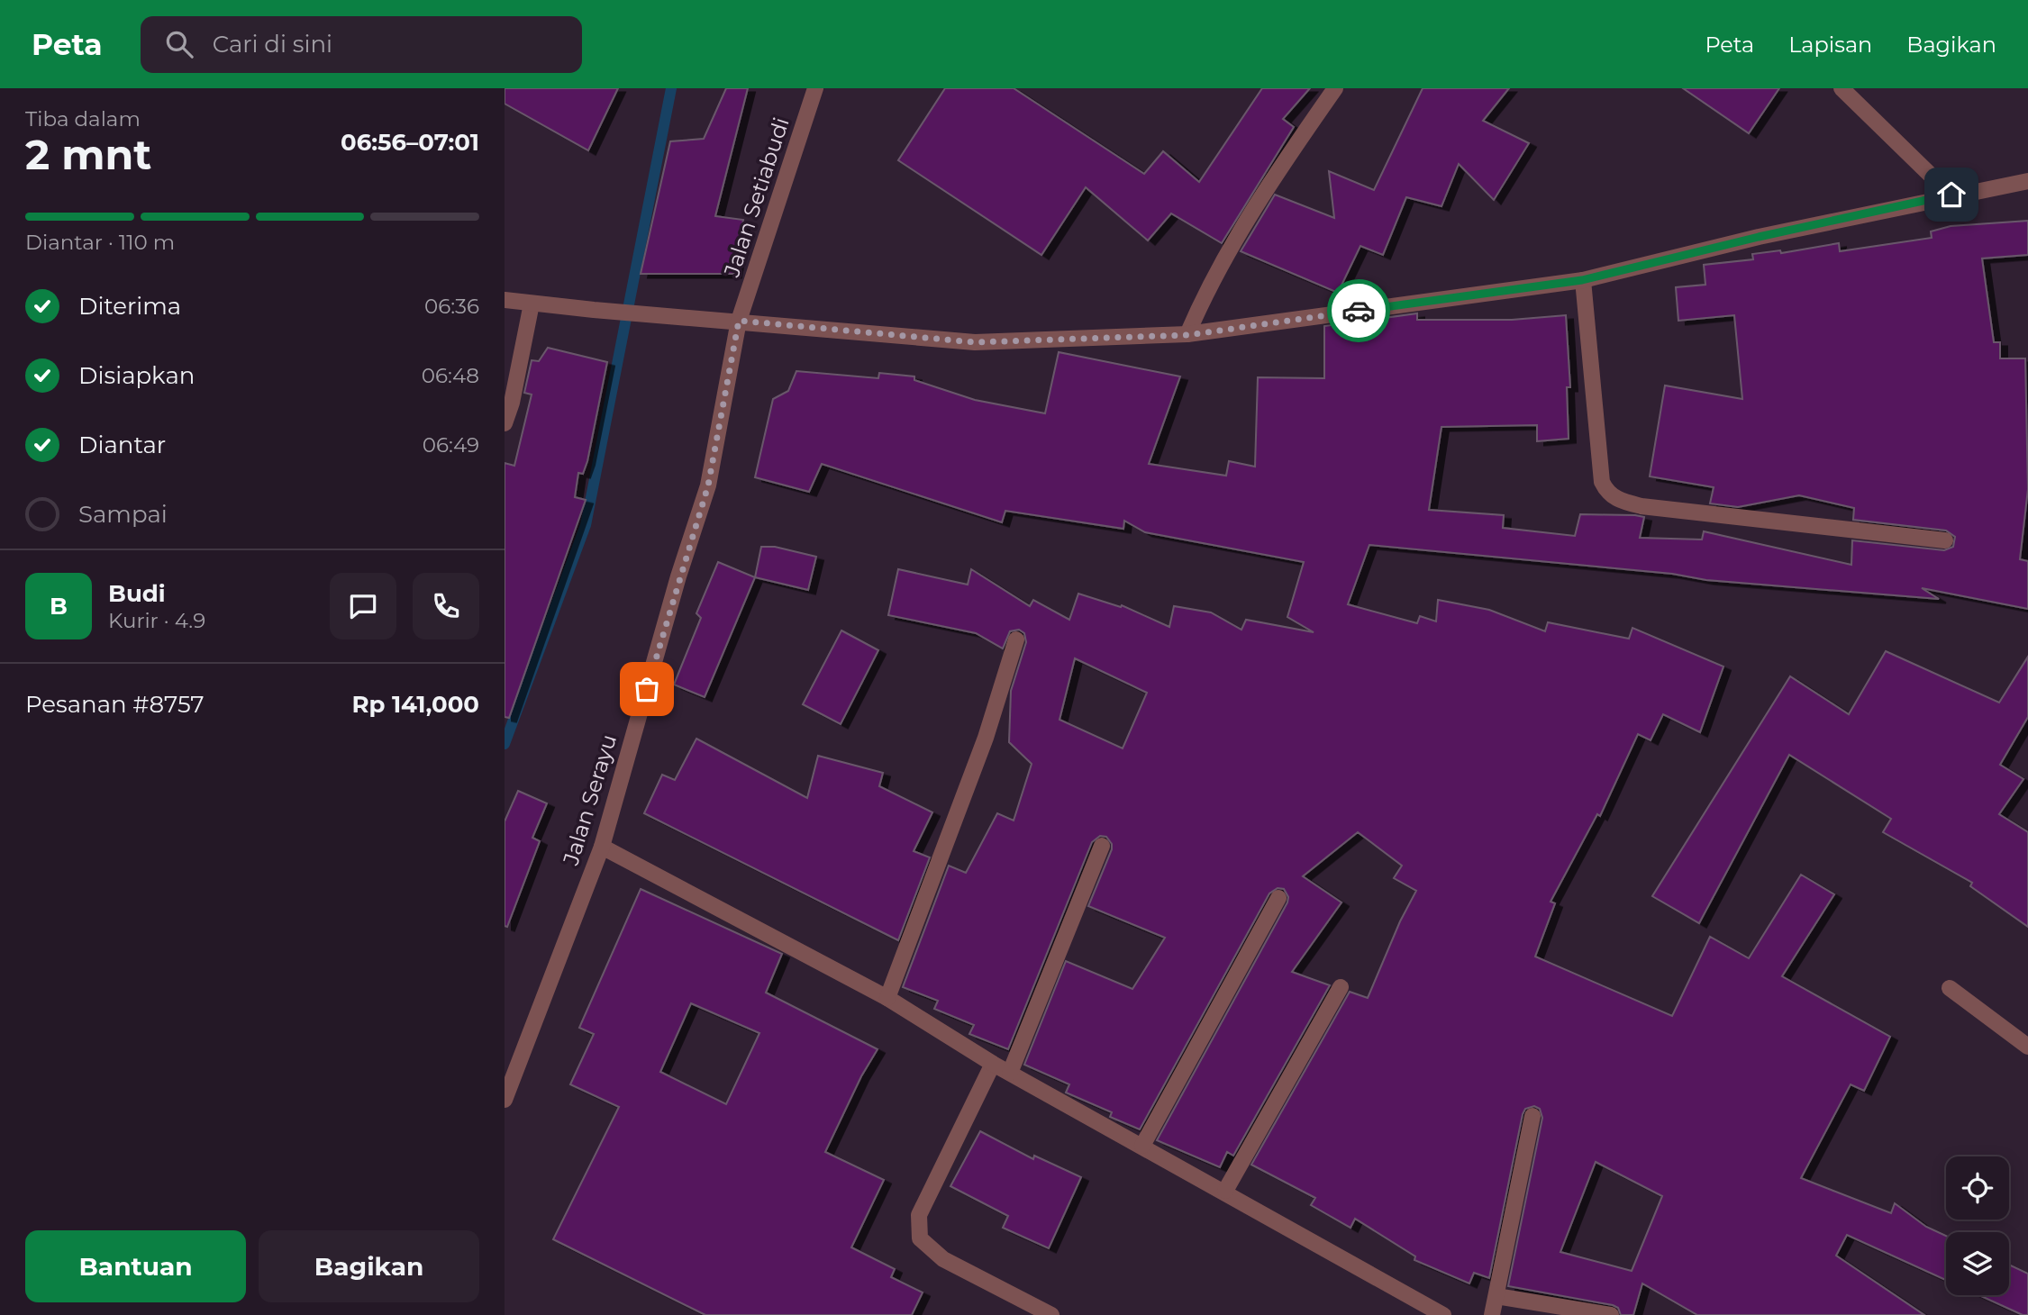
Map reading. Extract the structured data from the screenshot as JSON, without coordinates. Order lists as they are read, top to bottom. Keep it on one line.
{"streets":{"street":["Jalan Setiabudi","Jalan Serayu"]},"crossings":[["Jalan Setiabudi","Jalan Serayu"]],"page":{"header":"Peta","search":"Cari di sini","nav":["Peta","Lapisan","Bagikan"],"heading":["2 mnt","Tiba dalam","06:56–07:01"],"panel":["Budi","Kurir · 4.9","Pesanan #8757","Rp 141,000"],"bar":"Diantar · 110 m","list":[["Diterima","06:36"],["Disiapkan","06:48"],["Diantar","06:49"],"Sampai"],"round":"B","buttons":["Bantuan","Bagikan"]}}
